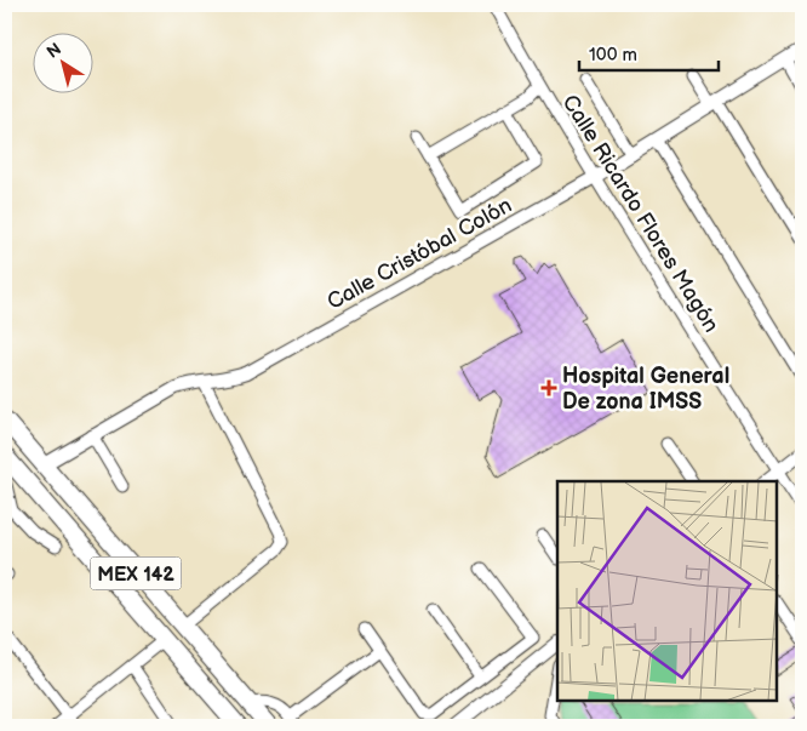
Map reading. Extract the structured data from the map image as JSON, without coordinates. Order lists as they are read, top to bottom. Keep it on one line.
{"streets":{"highway":["MEX 142"],"street":["Calle Ricardo Flores Magón","Calle Cristóbal Colón"]},"crossings":[["Calle Ricardo Flores Magón","Calle Cristóbal Colón"],["Calle Cristóbal Colón","MEX 142"]],"places":{"health":["Hospital General De zona IMSS"]},"scale_bar":"100 m","north":"top left"}
